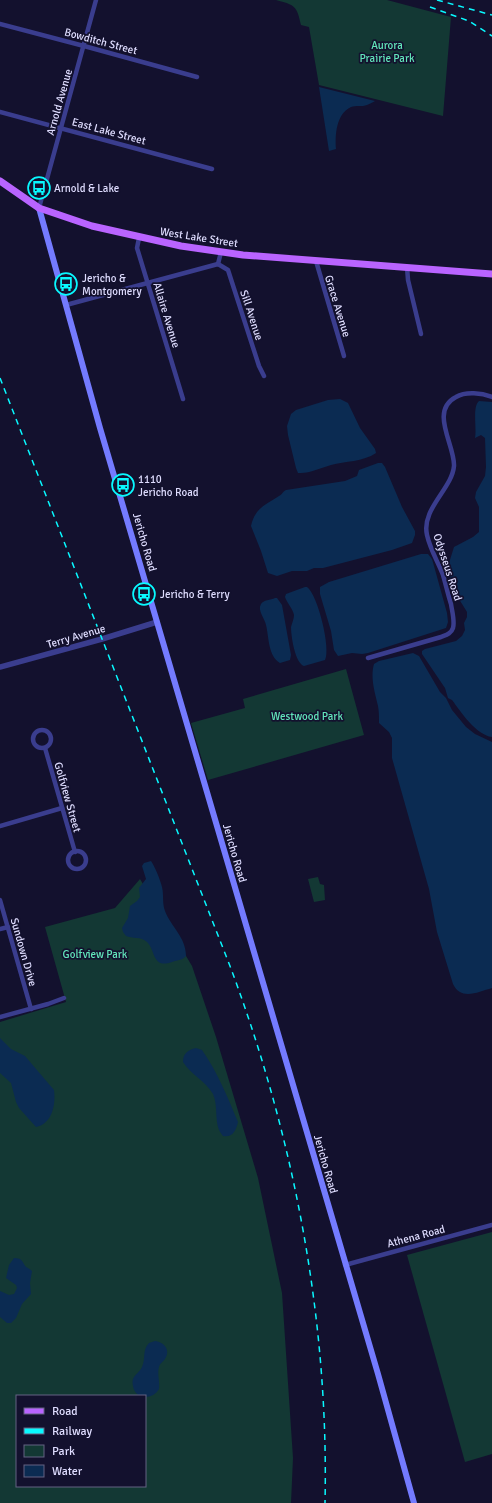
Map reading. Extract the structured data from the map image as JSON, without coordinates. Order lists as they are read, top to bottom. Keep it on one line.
{"streets":{"main road":["West Lake Street","Jericho Road"],"street":["Bowditch Street","Arnold Avenue","East Lake Street","Grace Avenue","Allaire Avenue","Sill Avenue","Odysseus Road","Terry Avenue","Golfview Street","Sundown Drive","Athena Road"]},"crossings":[["Bowditch Street","Arnold Avenue"],["Arnold Avenue","East Lake Street"],["Arnold Avenue","West Lake Street"],["Arnold Avenue","Jericho Road"],["West Lake Street","Grace Avenue"],["West Lake Street","Allaire Avenue"],["West Lake Street","Jericho Road"],["Jericho Road","Terry Avenue"],["Jericho Road","Athena Road"]],"parks":["Aurora Prairie Park","Westwood Park","Golfview Park"],"places":{"bus stop":["Arnold & Lake","Jericho & Montgomery","1110 Jericho Road","Jericho & Terry"]},"legend":["Road","Railway","Park","Water"]}
